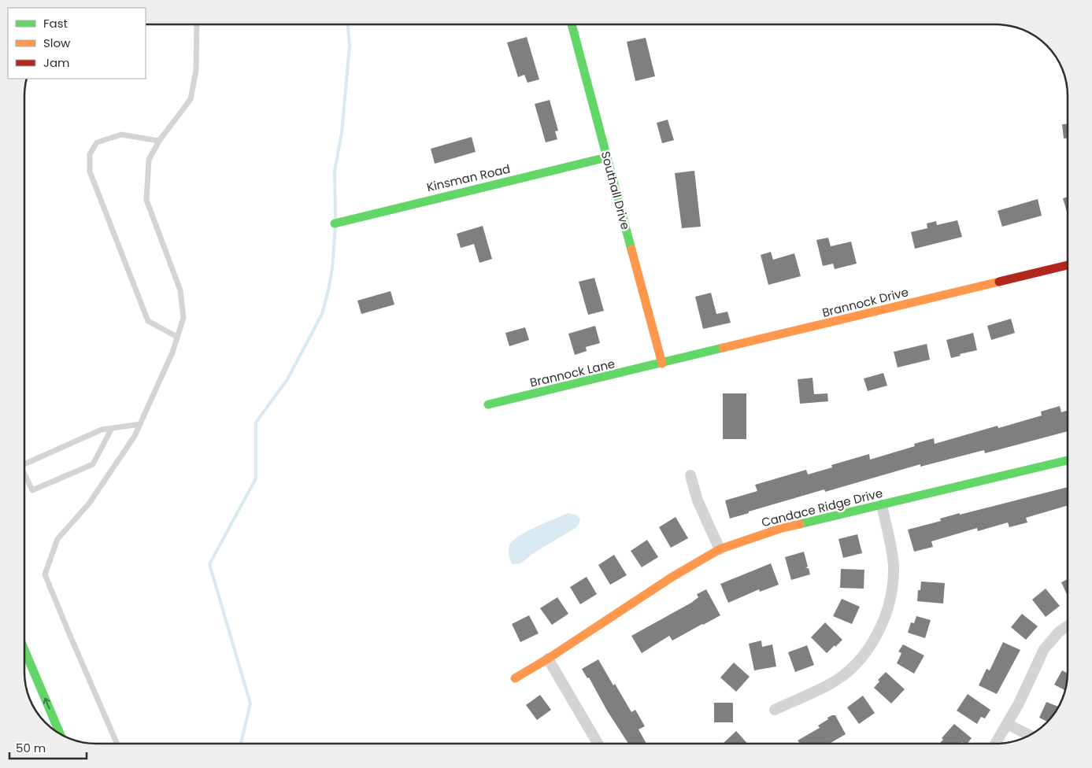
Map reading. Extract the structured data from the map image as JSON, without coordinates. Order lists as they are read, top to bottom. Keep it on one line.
{"streets":{"main road":["Kinsman Road","Southall Drive","Brannock Drive","Brannock Lane","Candace Ridge Drive"]},"crossings":[["Kinsman Road","Southall Drive"],["Southall Drive","Brannock Drive"],["Southall Drive","Brannock Lane"],["Brannock Drive","Brannock Lane"]],"legend":["Fast","Slow","Jam"],"scale_bar":"50 m"}
